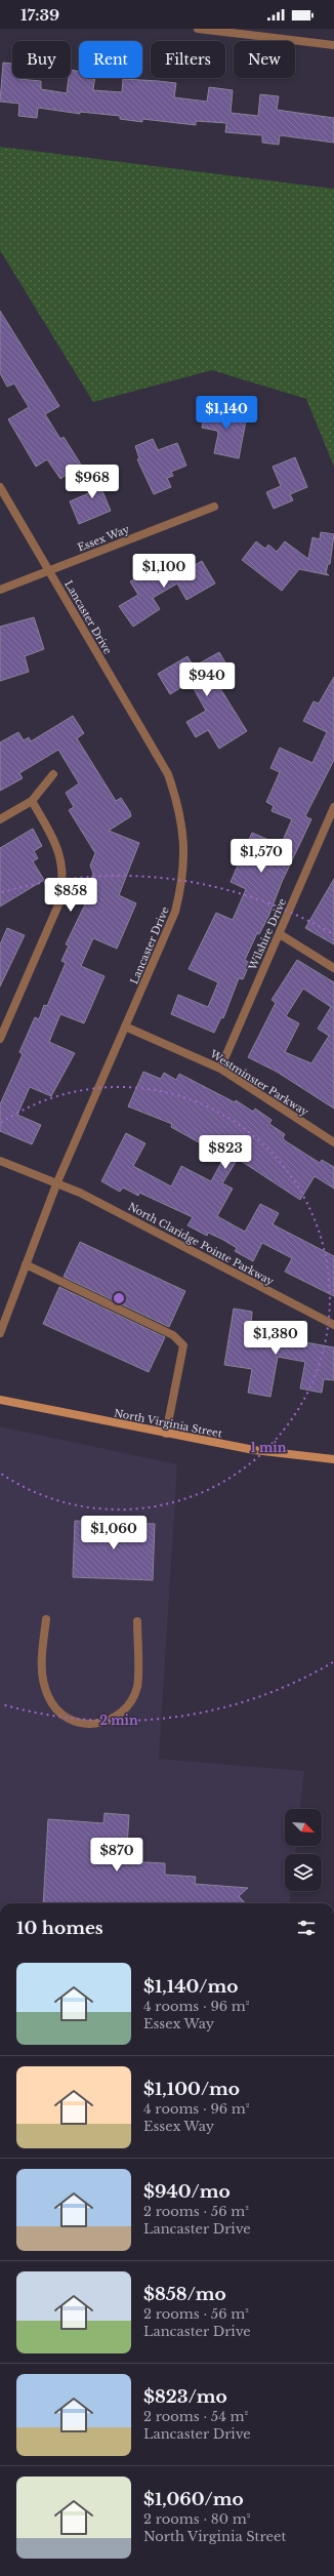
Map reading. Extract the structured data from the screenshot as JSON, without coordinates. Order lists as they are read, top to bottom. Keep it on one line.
{"streets":{"main road":["North Virginia Street"],"street":["Essex Way","Lancaster Drive","Wilshire Drive","Westminster Parkway","North Claridge Pointe Parkway"]},"crossings":[["Essex Way","Lancaster Drive"],["Lancaster Drive","Westminster Parkway"],["Lancaster Drive","North Claridge Pointe Parkway"],["Wilshire Drive","Westminster Parkway"]],"north":"bottom right","page":{"status":"17:39","chip":["Buy","Rent","Filters","New"],"price":["$1,140","$968","$1,100","$940","$1,570","$858","$823","$1,380","$1,060","$870"],"heading":"10 homes","list":[{"name":"$1,140/mo","note":"4 rooms · 96 m² · Essex Way"},{"name":"$1,100/mo","note":"4 rooms · 96 m² · Essex Way"},{"name":"$940/mo","note":"2 rooms · 56 m² · Lancaster Drive"},{"name":"$858/mo","note":"2 rooms · 56 m² · Lancaster Drive"},{"name":"$823/mo","note":"2 rooms · 54 m² · Lancaster Drive"},{"name":"$1,060/mo","note":"2 rooms · 80 m² · North Virginia Street"}]},"rings":["1 min","2 min"]}
